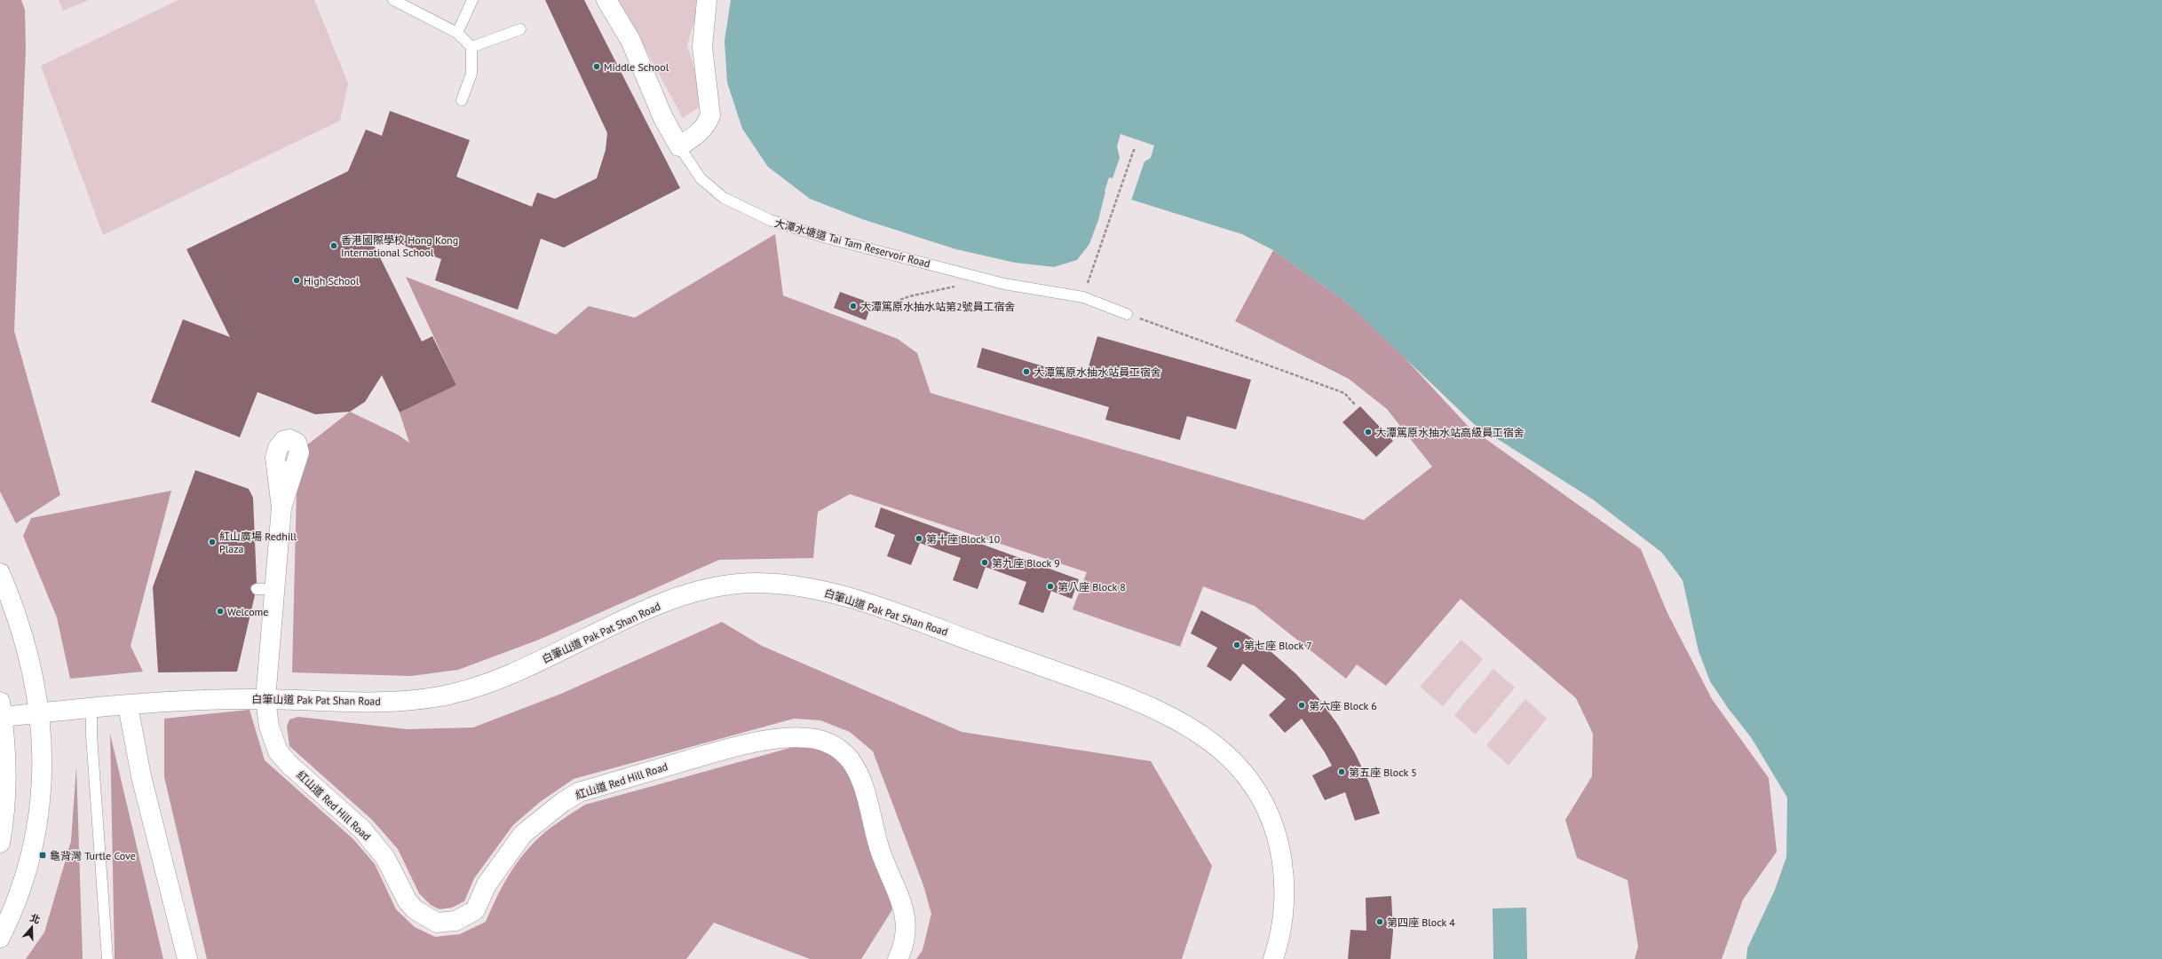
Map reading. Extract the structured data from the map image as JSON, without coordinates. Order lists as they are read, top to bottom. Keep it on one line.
{"streets":{"street":["大潭水塘道 Tai Tam Reservoir Road","白筆山道 Pak Pat Shan Road","紅山道 Red Hill Road"]},"crossings":[["白筆山道 Pak Pat Shan Road","紅山道 Red Hill Road"]],"places":{"other":["Middle School","香港國際學校 Hong Kong International School","High School","大潭篤原水抽水站第2號員工宿舍","大潭篤原水抽水站員工宿舍","大潭篤原水抽水站高級員工宿舍","第十座 Block 10","紅山廣場 Redhill Plaza","第九座 Block 9","第八座 Block 8","Welcome","第七座 Block 7","第六座 Block 6","第五座 Block 5","第四座 Block 4"],"transit":["龜背灣 Turtle Cove"]},"north":"top"}
